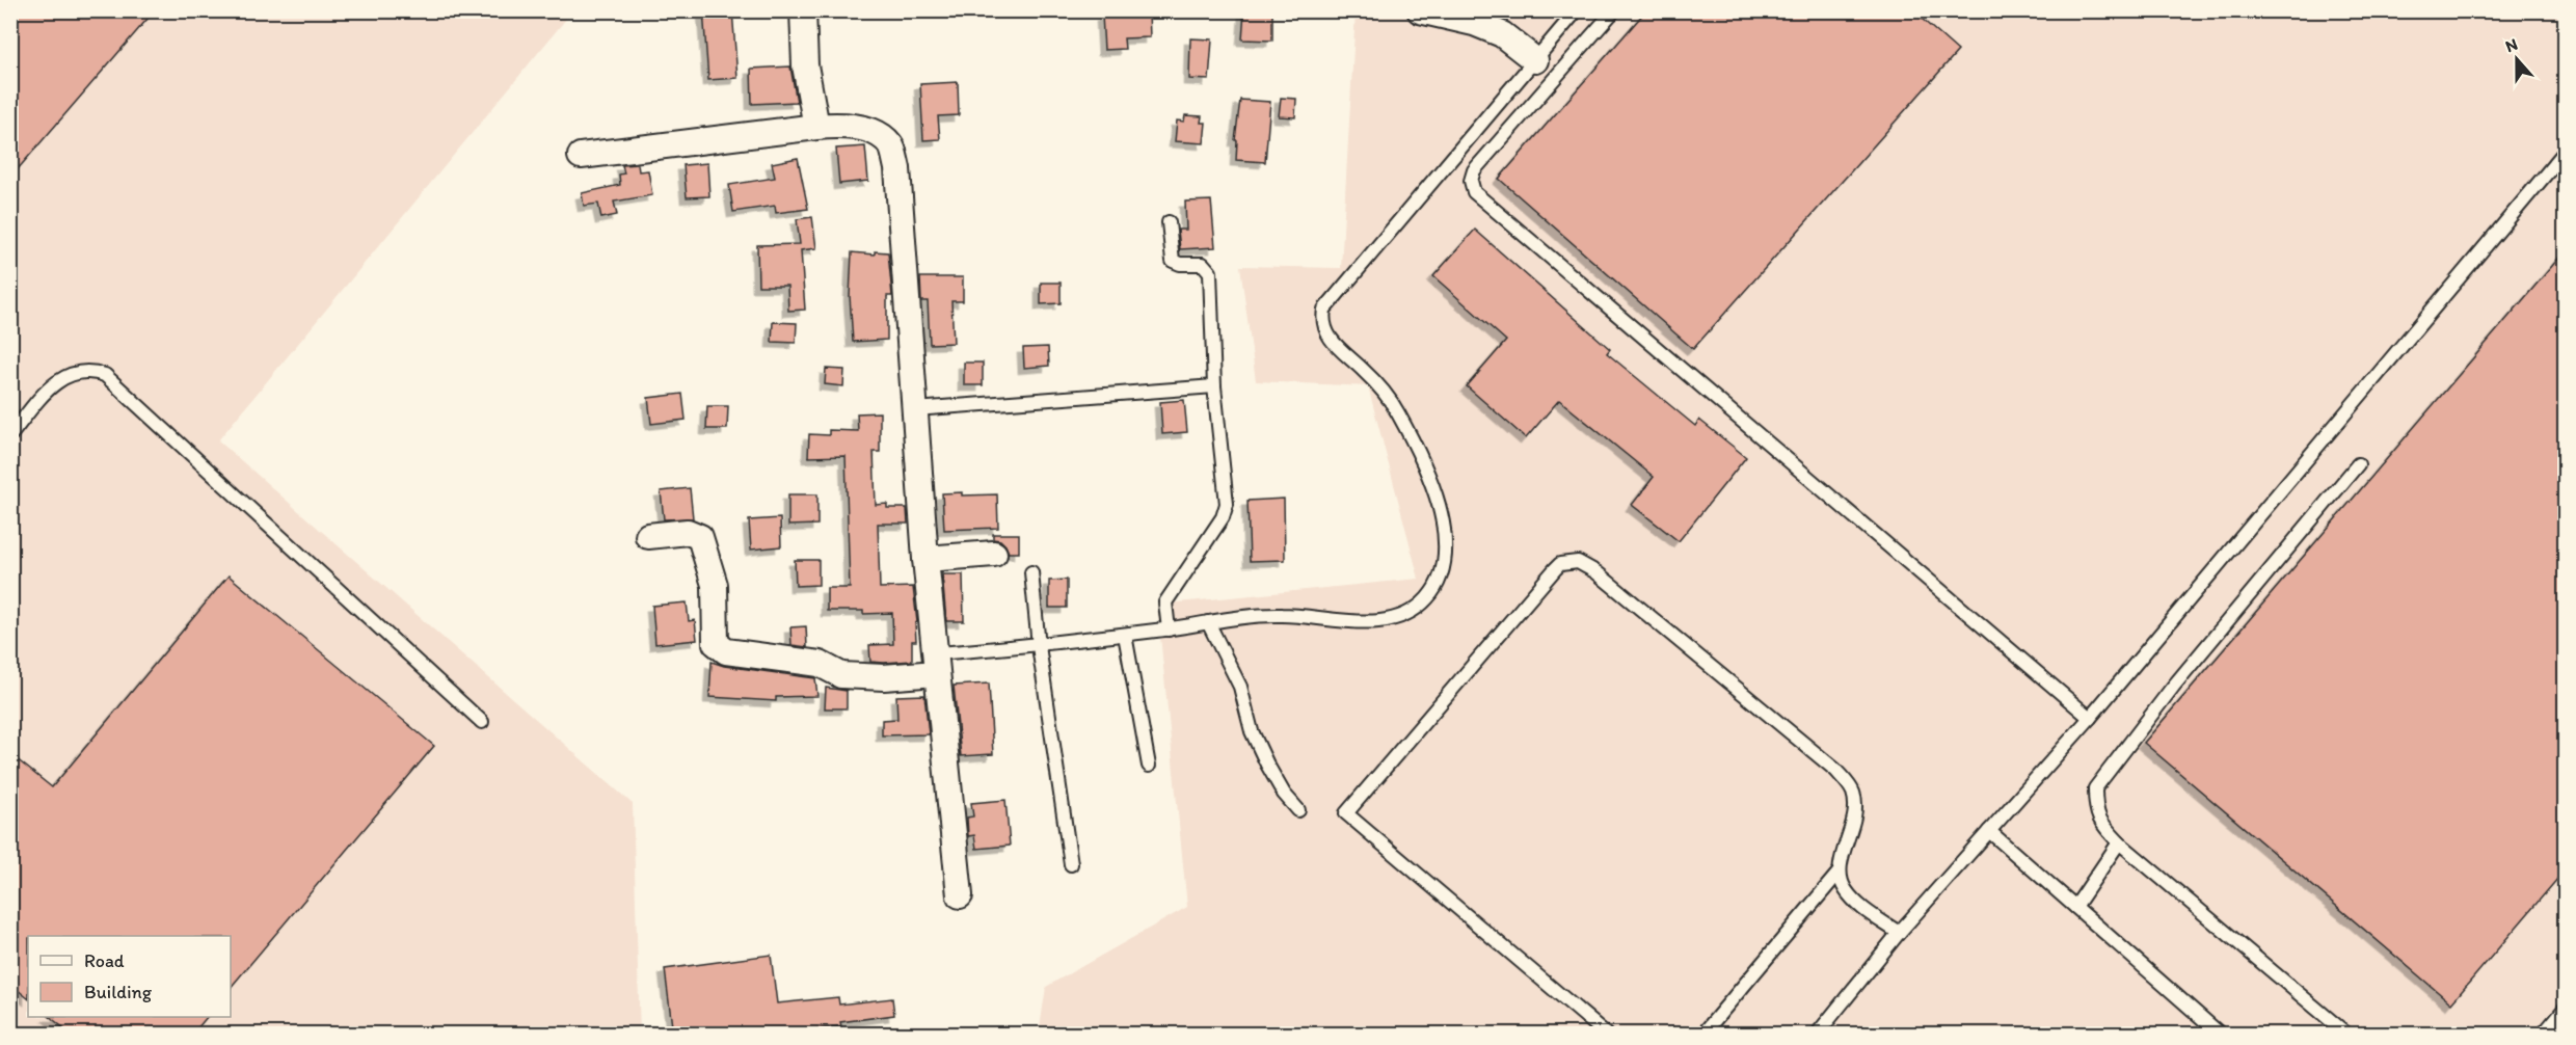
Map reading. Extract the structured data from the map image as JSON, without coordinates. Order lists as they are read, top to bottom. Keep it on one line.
{"legend":["Road","Building"],"north":"top"}
